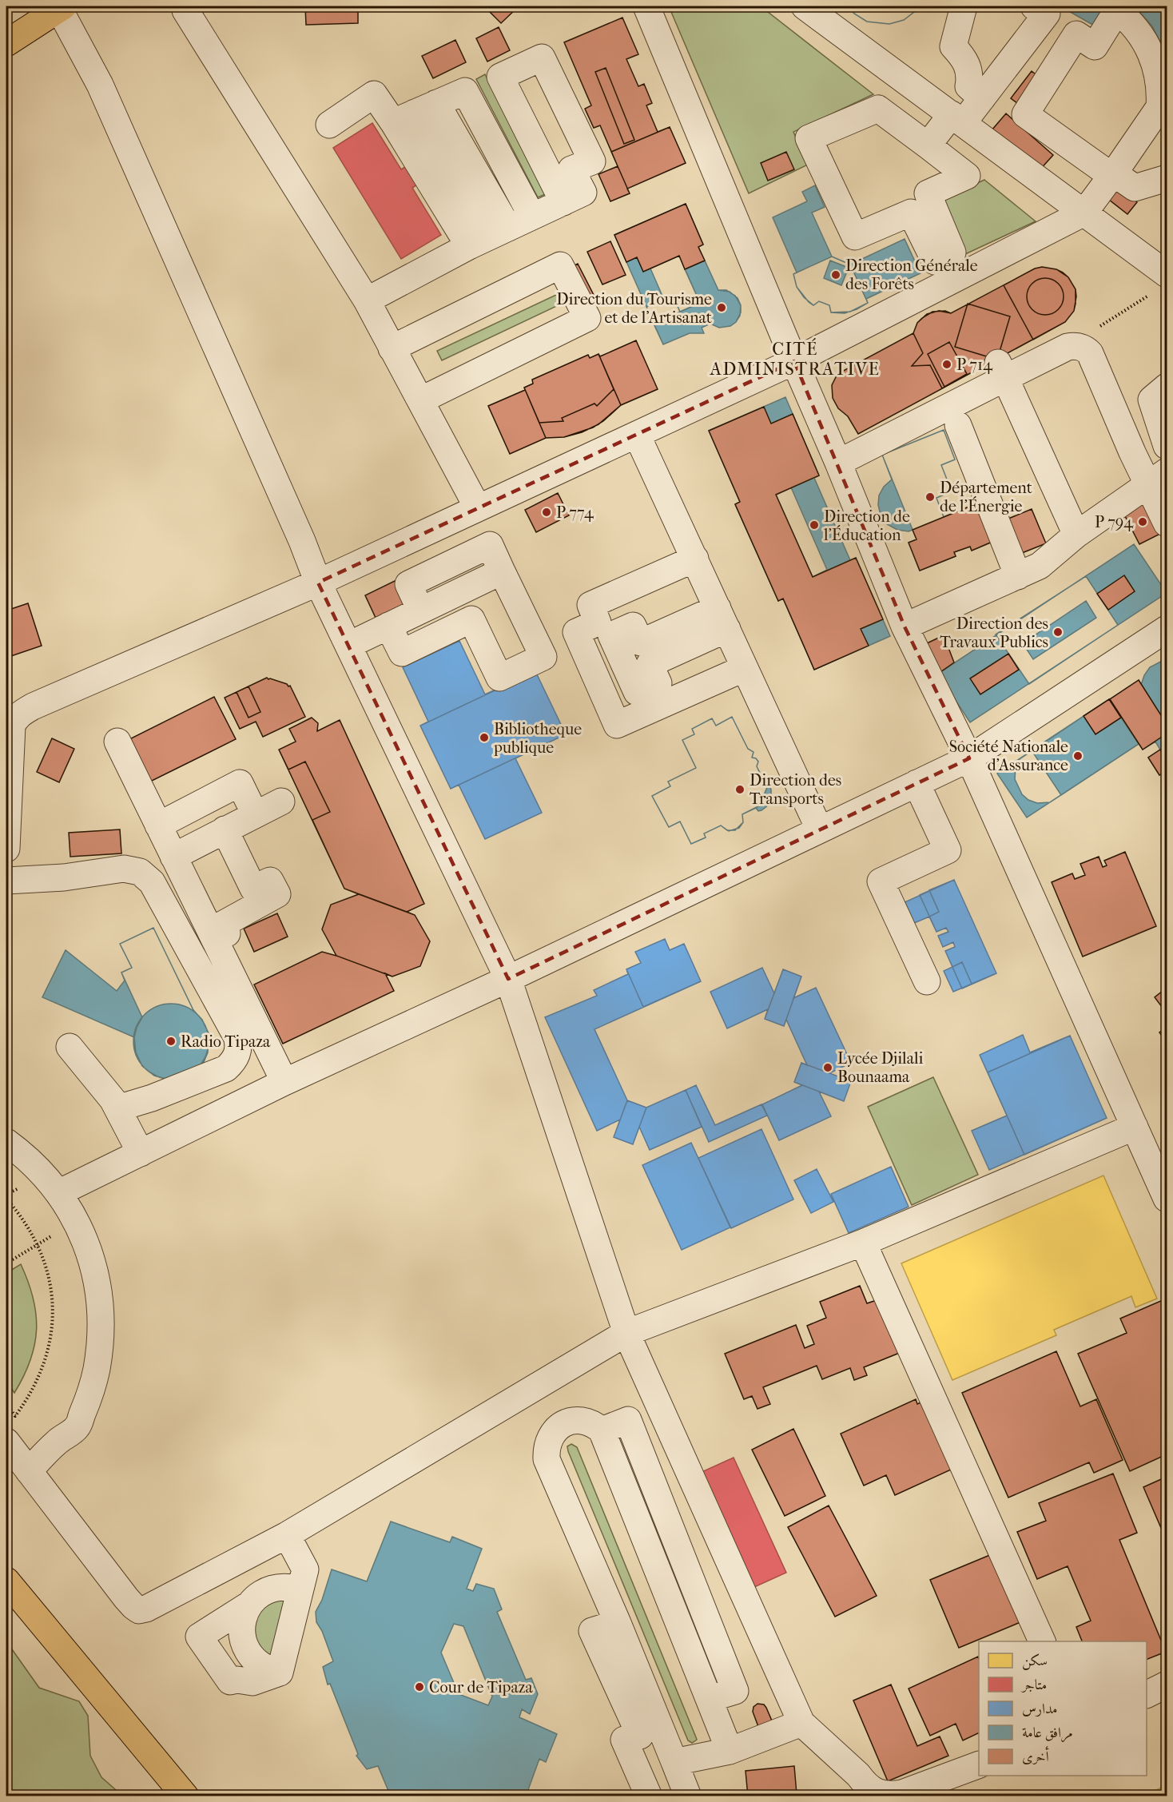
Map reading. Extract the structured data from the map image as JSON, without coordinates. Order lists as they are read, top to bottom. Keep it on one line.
{"districts":["CITÉ ADMINISTRATIVE"],"places":["Direction Générale des Forêts","Direction du Tourisme et de l'Artisanat","P 714","Département de l'Énergie","P 774","P 794","Direction de l'Éducation","Direction des Travaux Publics","Bibliotheque publique","Société Nationale d'Assurance","Direction des Transports","Radio Tipaza","Lycée Djilali Bounaama","Cour de Tipaza"],"legend":["سكن","متاجر","مدارس","مرافق عامة","أخرى"]}
